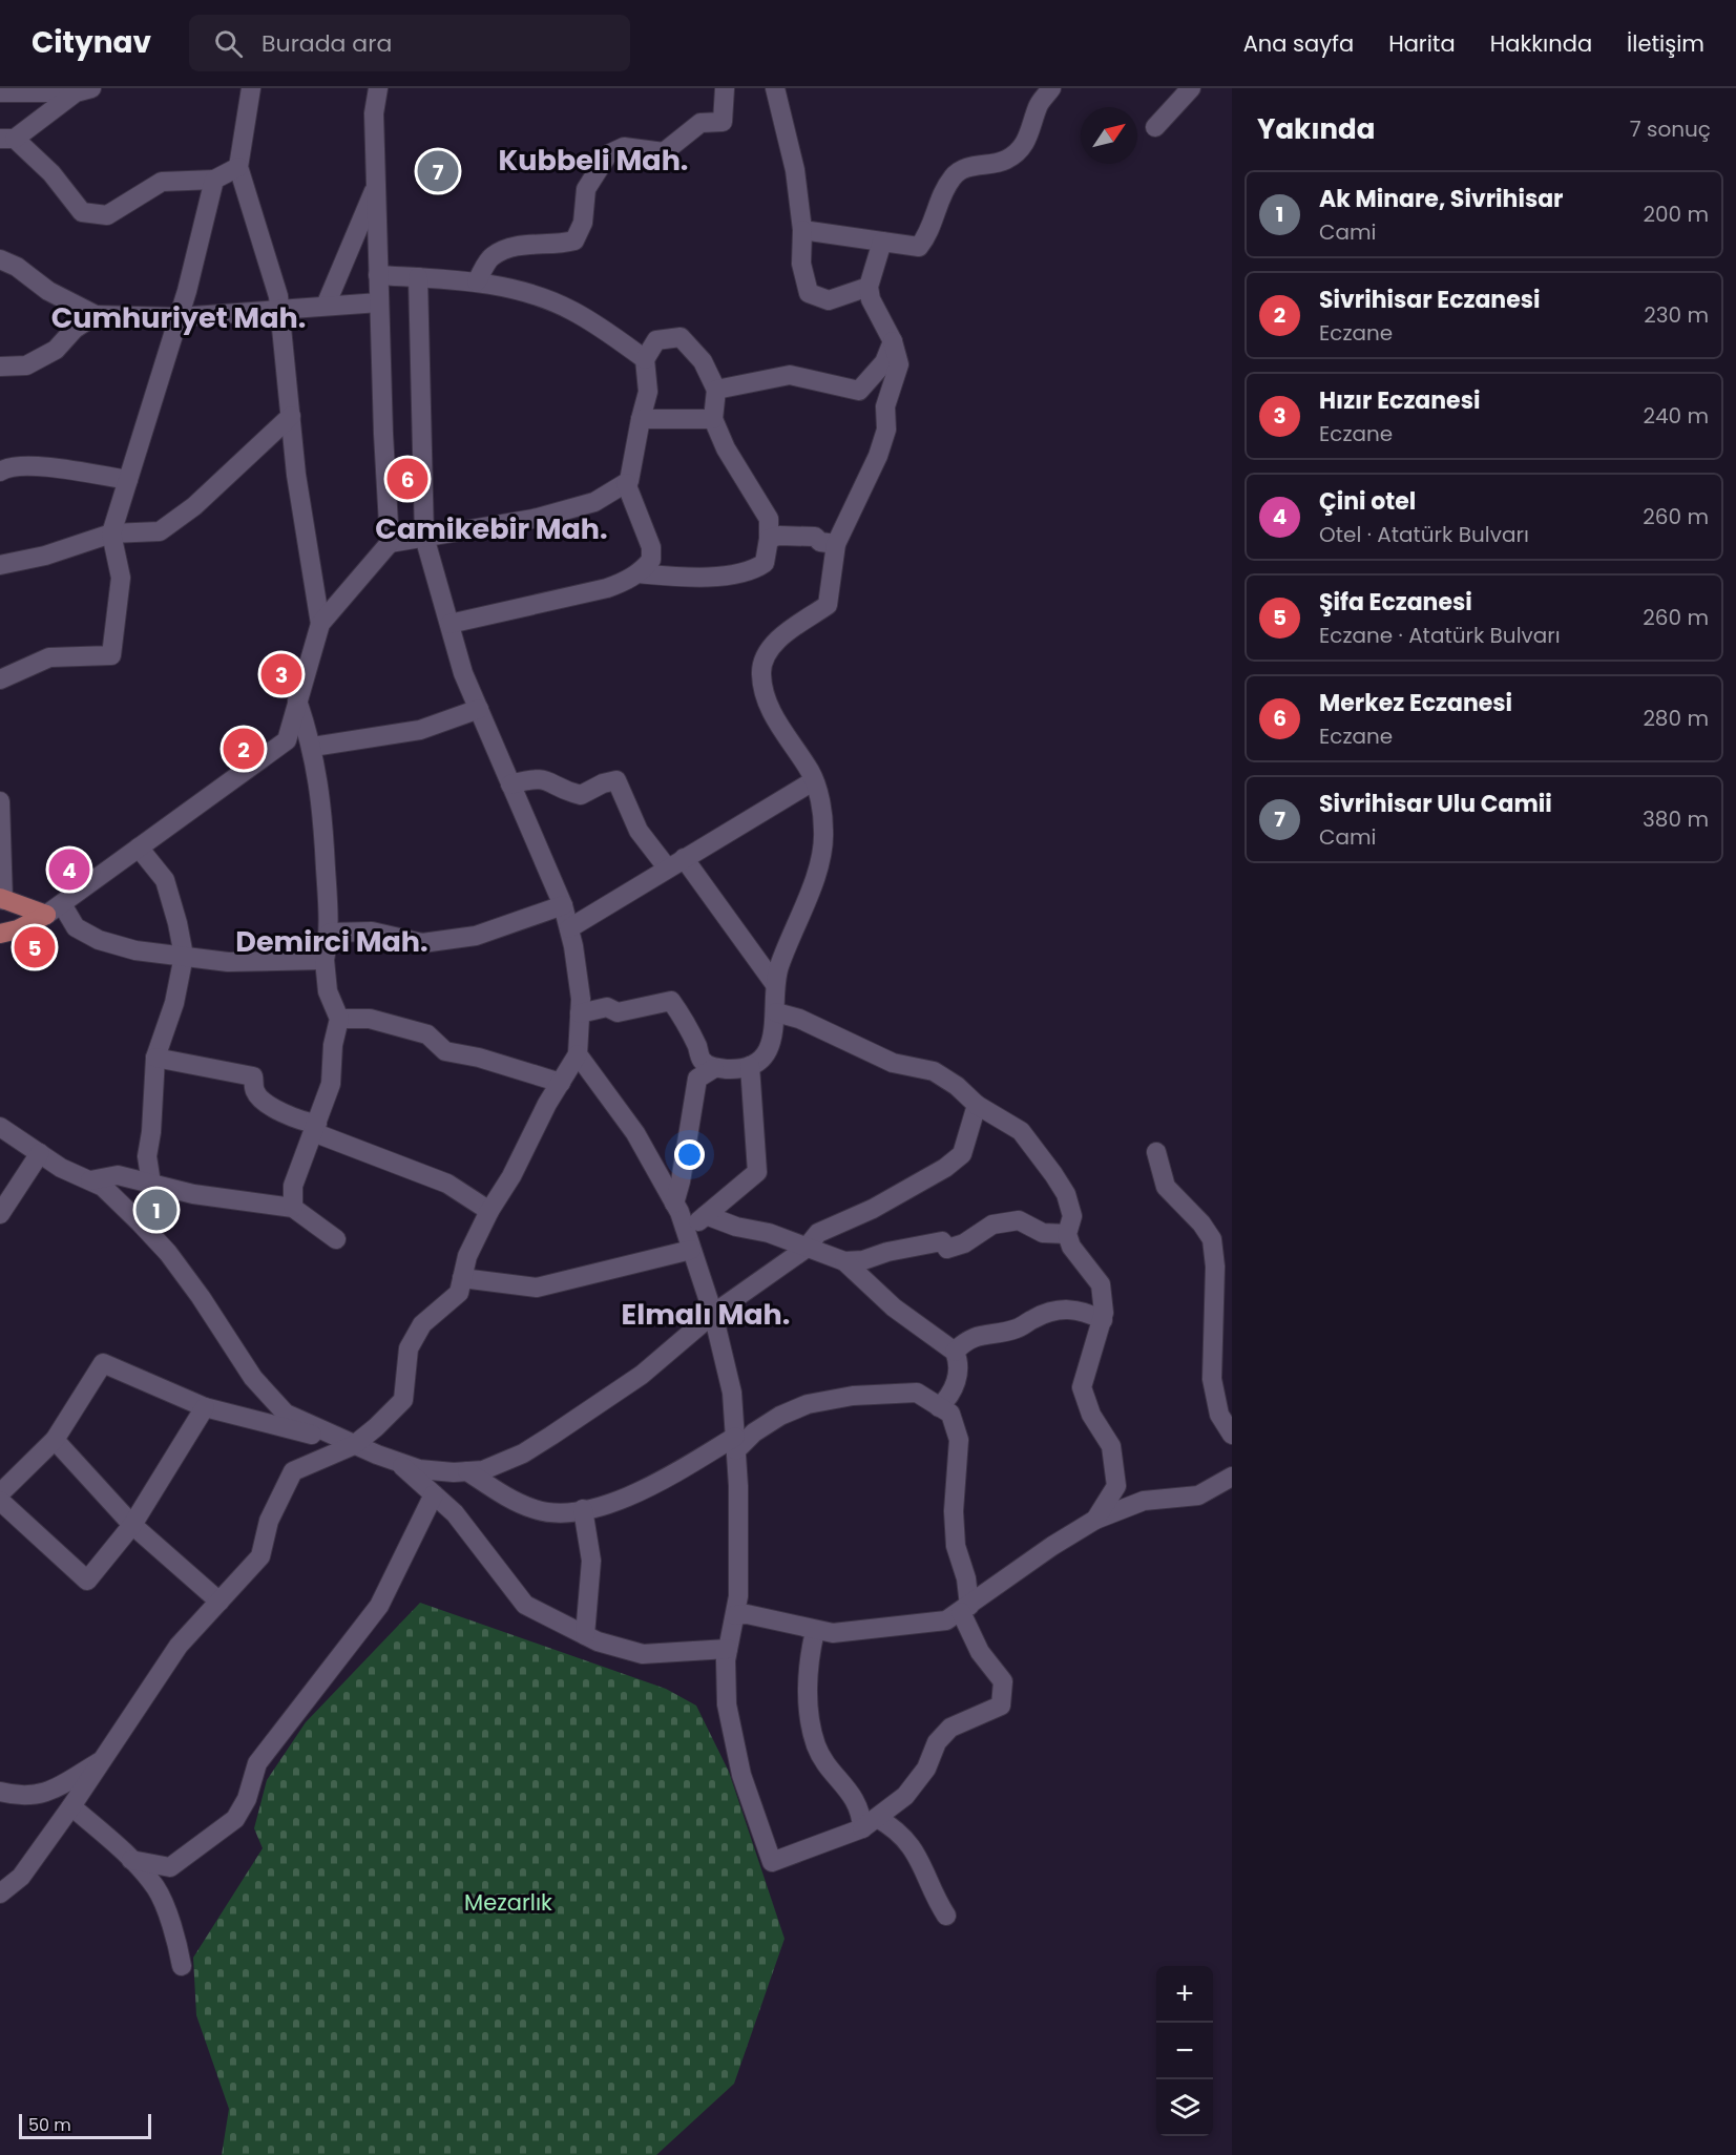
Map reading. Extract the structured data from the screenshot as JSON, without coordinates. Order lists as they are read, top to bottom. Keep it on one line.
{"districts":["Kubbeli Mah.","Cumhuriyet Mah.","Camikebir Mah.","Demirci Mah.","Elmalı Mah."],"parks":["Mezarlık"],"scale_bar":"50 m","north":"top right","page":{"header":"Citynav","search":"Burada ara","nav":["Ana sayfa","Harita","Hakkında","İletişim"],"heading":["Yakında","7 sonuç"],"pins":["7","6","3","2","4","5","1"],"list":[{"mark":"1","name":"Ak Minare, Sivrihisar","note":"Cami","value":"200 m"},{"mark":"2","name":"Sivrihisar Eczanesi","note":"Eczane","value":"230 m"},{"mark":"3","name":"Hızır Eczanesi","note":"Eczane","value":"240 m"},{"mark":"4","name":"Çini otel","note":"Otel · Atatürk Bulvarı","value":"260 m"},{"mark":"5","name":"Şifa Eczanesi","note":"Eczane · Atatürk Bulvarı","value":"260 m"},{"mark":"6","name":"Merkez Eczanesi","note":"Eczane","value":"280 m"},{"mark":"7","name":"Sivrihisar Ulu Camii","note":"Cami","value":"380 m"}],"map_buttons":["+","−"],"scale":"50 m"}}
